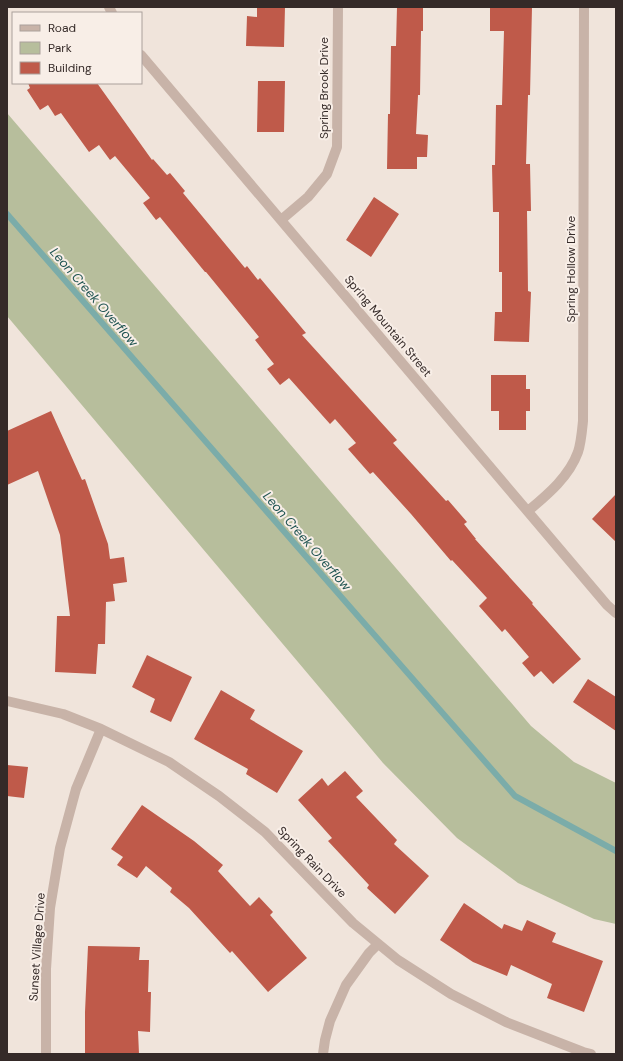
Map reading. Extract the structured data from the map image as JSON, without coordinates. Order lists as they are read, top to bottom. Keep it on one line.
{"streets":{"street":["Spring Brook Drive","Spring Hollow Drive","Spring Mountain Street","Spring Rain Drive","Sunset Village Drive"]},"crossings":[["Spring Brook Drive","Spring Mountain Street"],["Spring Hollow Drive","Spring Mountain Street"],["Spring Rain Drive","Sunset Village Drive"]],"water":["Leon Creek Overflow"],"legend":["Road","Park","Building"]}
